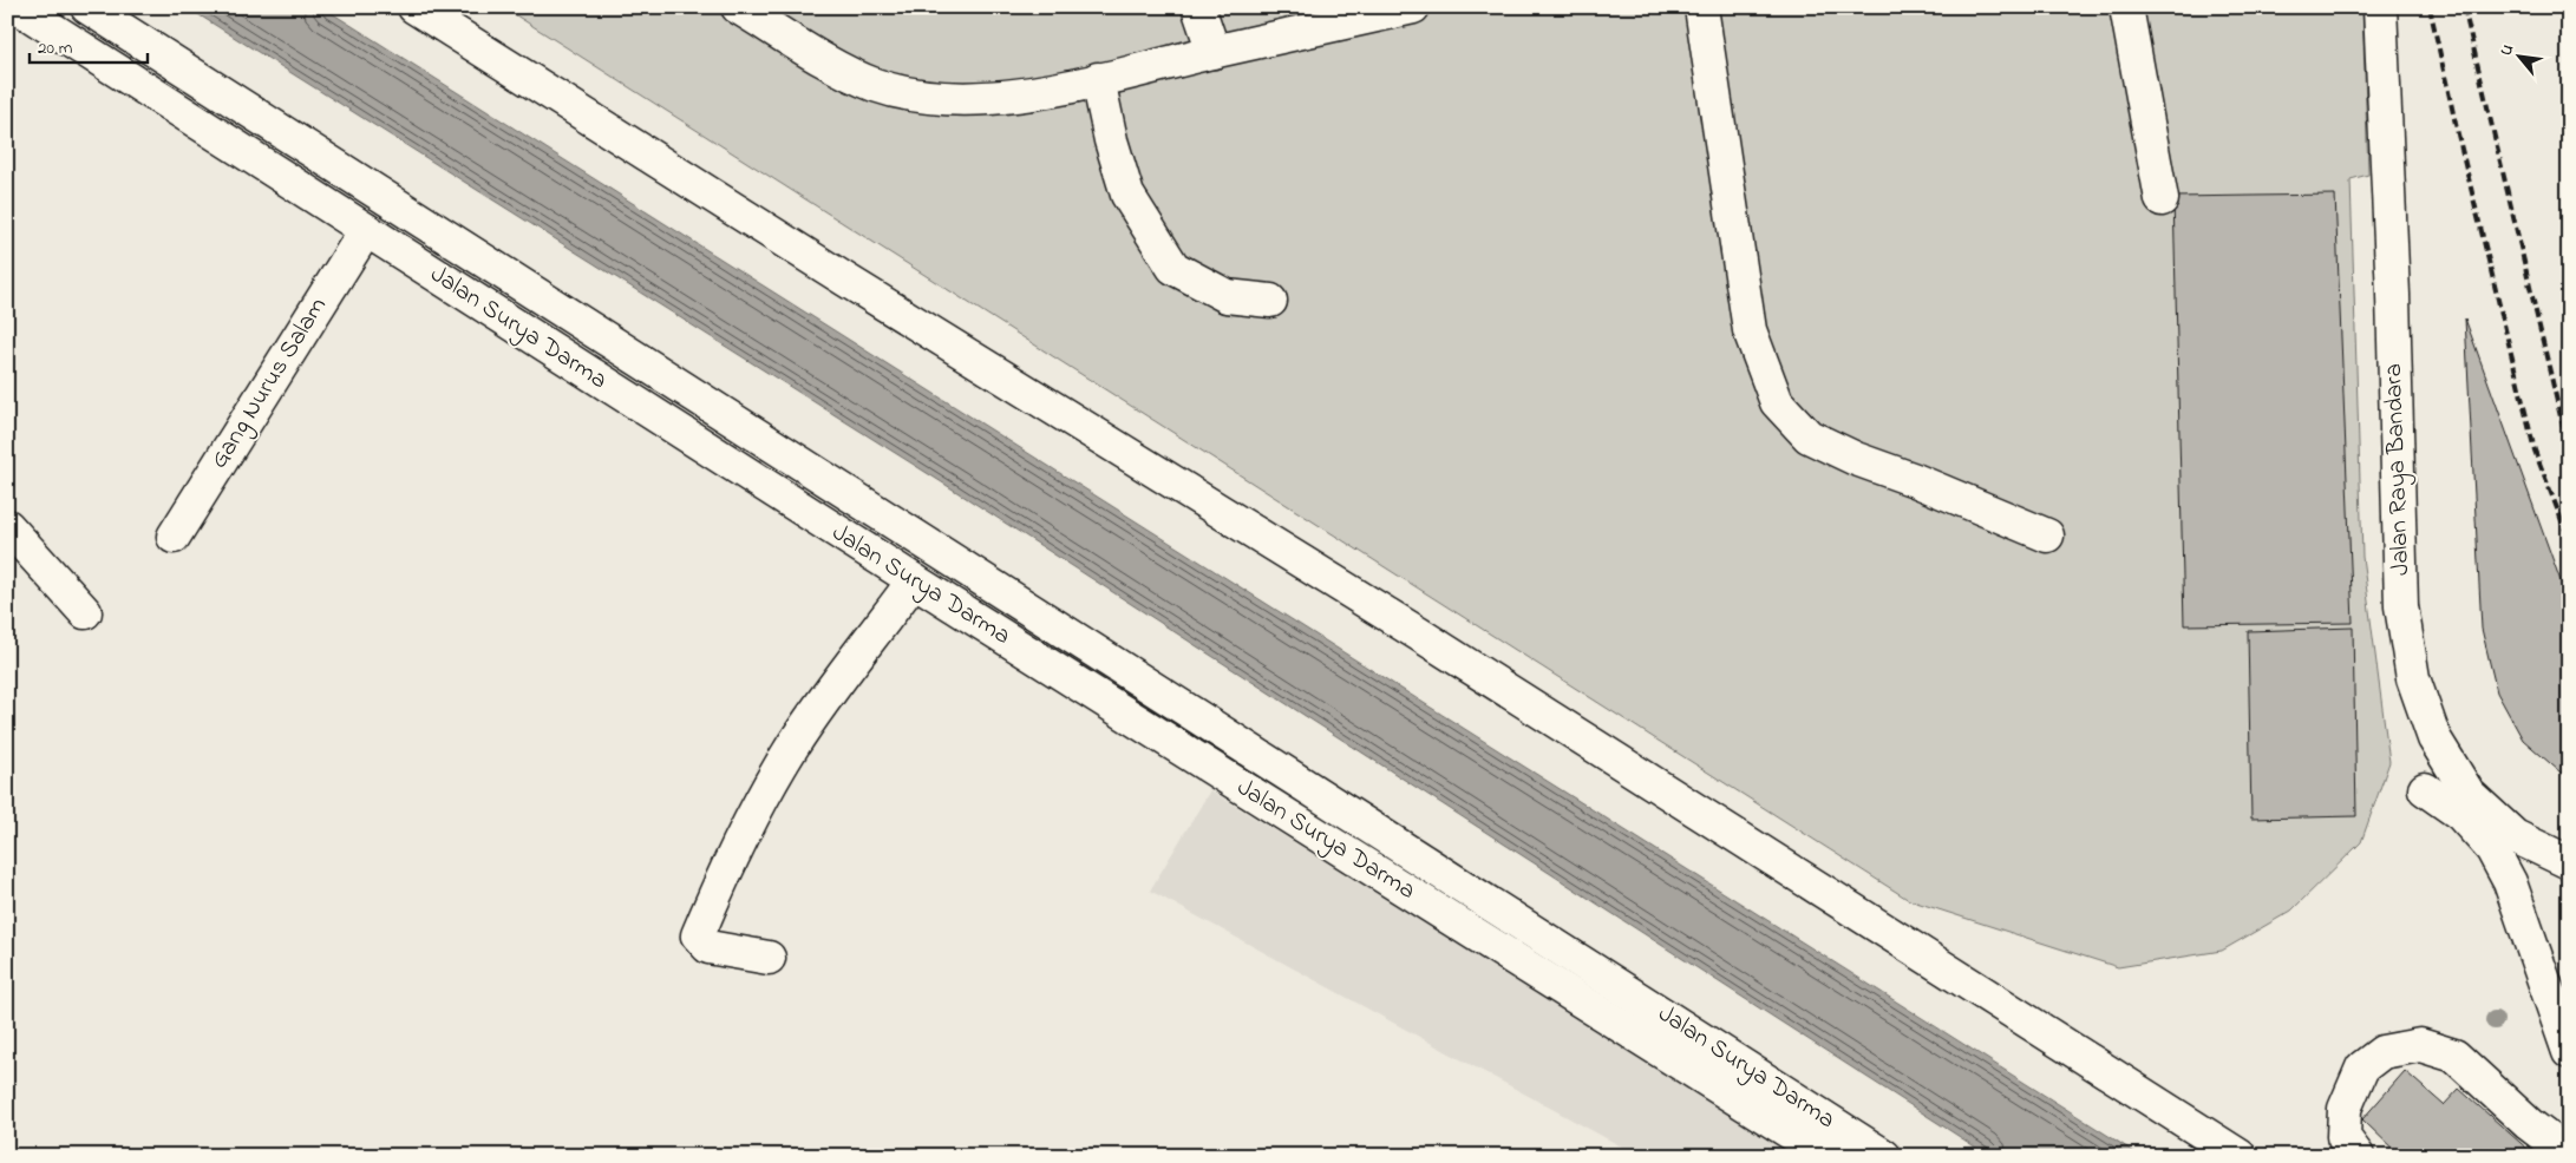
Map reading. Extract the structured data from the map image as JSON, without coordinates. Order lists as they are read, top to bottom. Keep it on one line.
{"streets":{"main road":["Jalan Surya Darma","Gang Nurus Salam","Jalan Raya Bandara"]},"crossings":[["Jalan Surya Darma","Gang Nurus Salam"]],"scale_bar":"20 m","north":"top left"}
